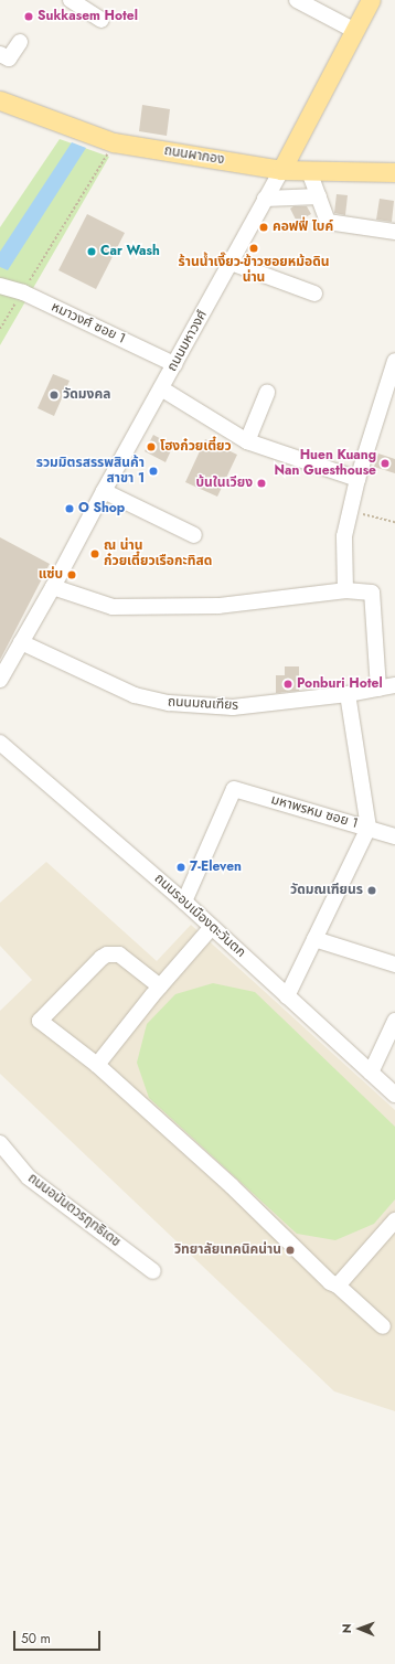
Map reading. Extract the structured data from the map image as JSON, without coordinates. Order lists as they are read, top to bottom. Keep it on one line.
{"streets":{"main road":["ถนนผากอง","ถนนมหาวงศ์"],"street":["หมาวงศ์ ซอย 1","ถนนมณเฑียร","มหาพรหม ซอย 1","ถนนรอบเมืองตะวันตก","ถนนอนันตวรฤทธิเดช"]},"crossings":[["ถนนผากอง","ถนนมหาวงศ์"],["หมาวงศ์ ซอย 1","ถนนมหาวงศ์"],["ถนนมหาวงศ์","ถนนมณเฑียร"],["มหาพรหม ซอย 1","ถนนรอบเมืองตะวันตก"]],"places":["Sukkasem Hotel","คอฟฟี่ ไบค์","ร้านน้ำเงี๊ยว-ข้าวซอยหม้อดิน น่าน","Car Wash","วัดมงคล","โฮงก๋วยเตี๋ยว","Huen Kuang Nan Guesthouse","รวมมิตรสรรพสินค้า สาขา 1","บ้นในเวียง","O Shop","ณ น่าน ก๋วยเตี๋ยวเรือกะทิสด","แซ่บ","Ponburi Hotel","7-Eleven","วัดมณเฑียนร","วิทยาลัยเทคนิคน่าน"],"scale_bar":"50 m","north":"left"}
